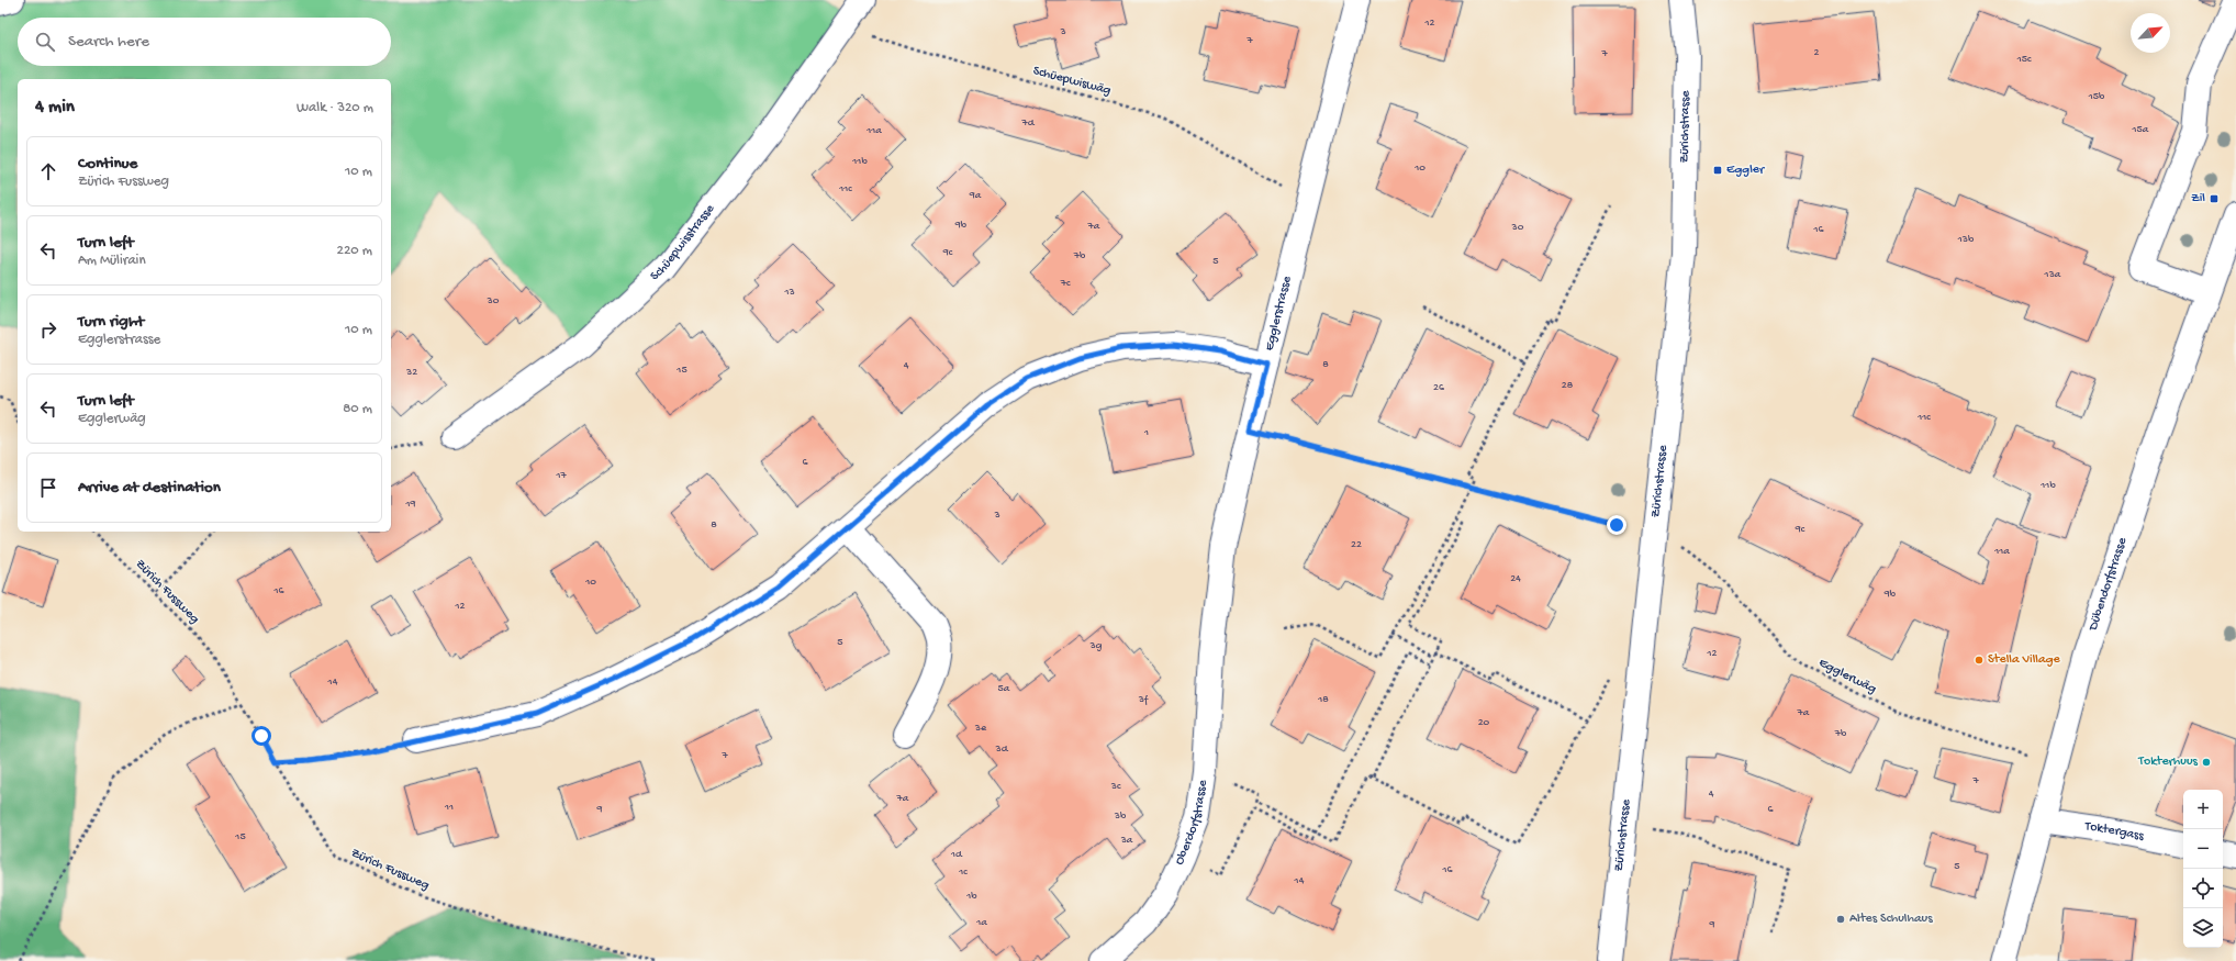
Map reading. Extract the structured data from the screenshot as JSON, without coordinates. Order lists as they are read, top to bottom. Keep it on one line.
{"streets":{"street":["Zürichstrasse","Schüepwisstrasse","Egglerstrasse","Dübendorfstrasse","Oberdorfstrasse","Toktergass"],"path":["Schüepwiswäg","Zürich Fussweg","Egglerwäg"]},"crossings":[["Schüepwiswäg","Schüepwisstrasse"],["Schüepwiswäg","Egglerstrasse"],["Egglerstrasse","Oberdorfstrasse"],["Dübendorfstrasse","Egglerwäg"],["Dübendorfstrasse","Toktergass"]],"places":{"transit":["Eggler","Zil"],"other":["Stella Village","Tokterhuus","Altes Schulhaus"]},"house_numbers":["12","3","7","2","7","15c","15b","7d","15a","11a","11b","10","11c","9a","9b","7a","30","16","13b","9c","7b","5","13a","7c","13","30","8","4","15","32","28","26","11c","1","6","17","11b","19","3","8","9c","22","11a","24","10","16","9b","12","5","3g","12","14","5a","3f","18","7a","20","3e","7b","3d","7","7","3c","4","7a","11","9","6","3b","15","3a","1d","5","16","1c","14","1b","1a","9"],"north":"top right","page":{"search":"Search here","heading":["4 min","Walk · 320 m"],"list":[["Continue","Zürich Fussweg","10 m"],["Turn left","Am Mülirain","220 m"],["Turn right","Egglerstrasse","10 m"],["Turn left","Egglerwäg","80 m"],"Arrive at destination"],"map_buttons":["+","−"]}}
